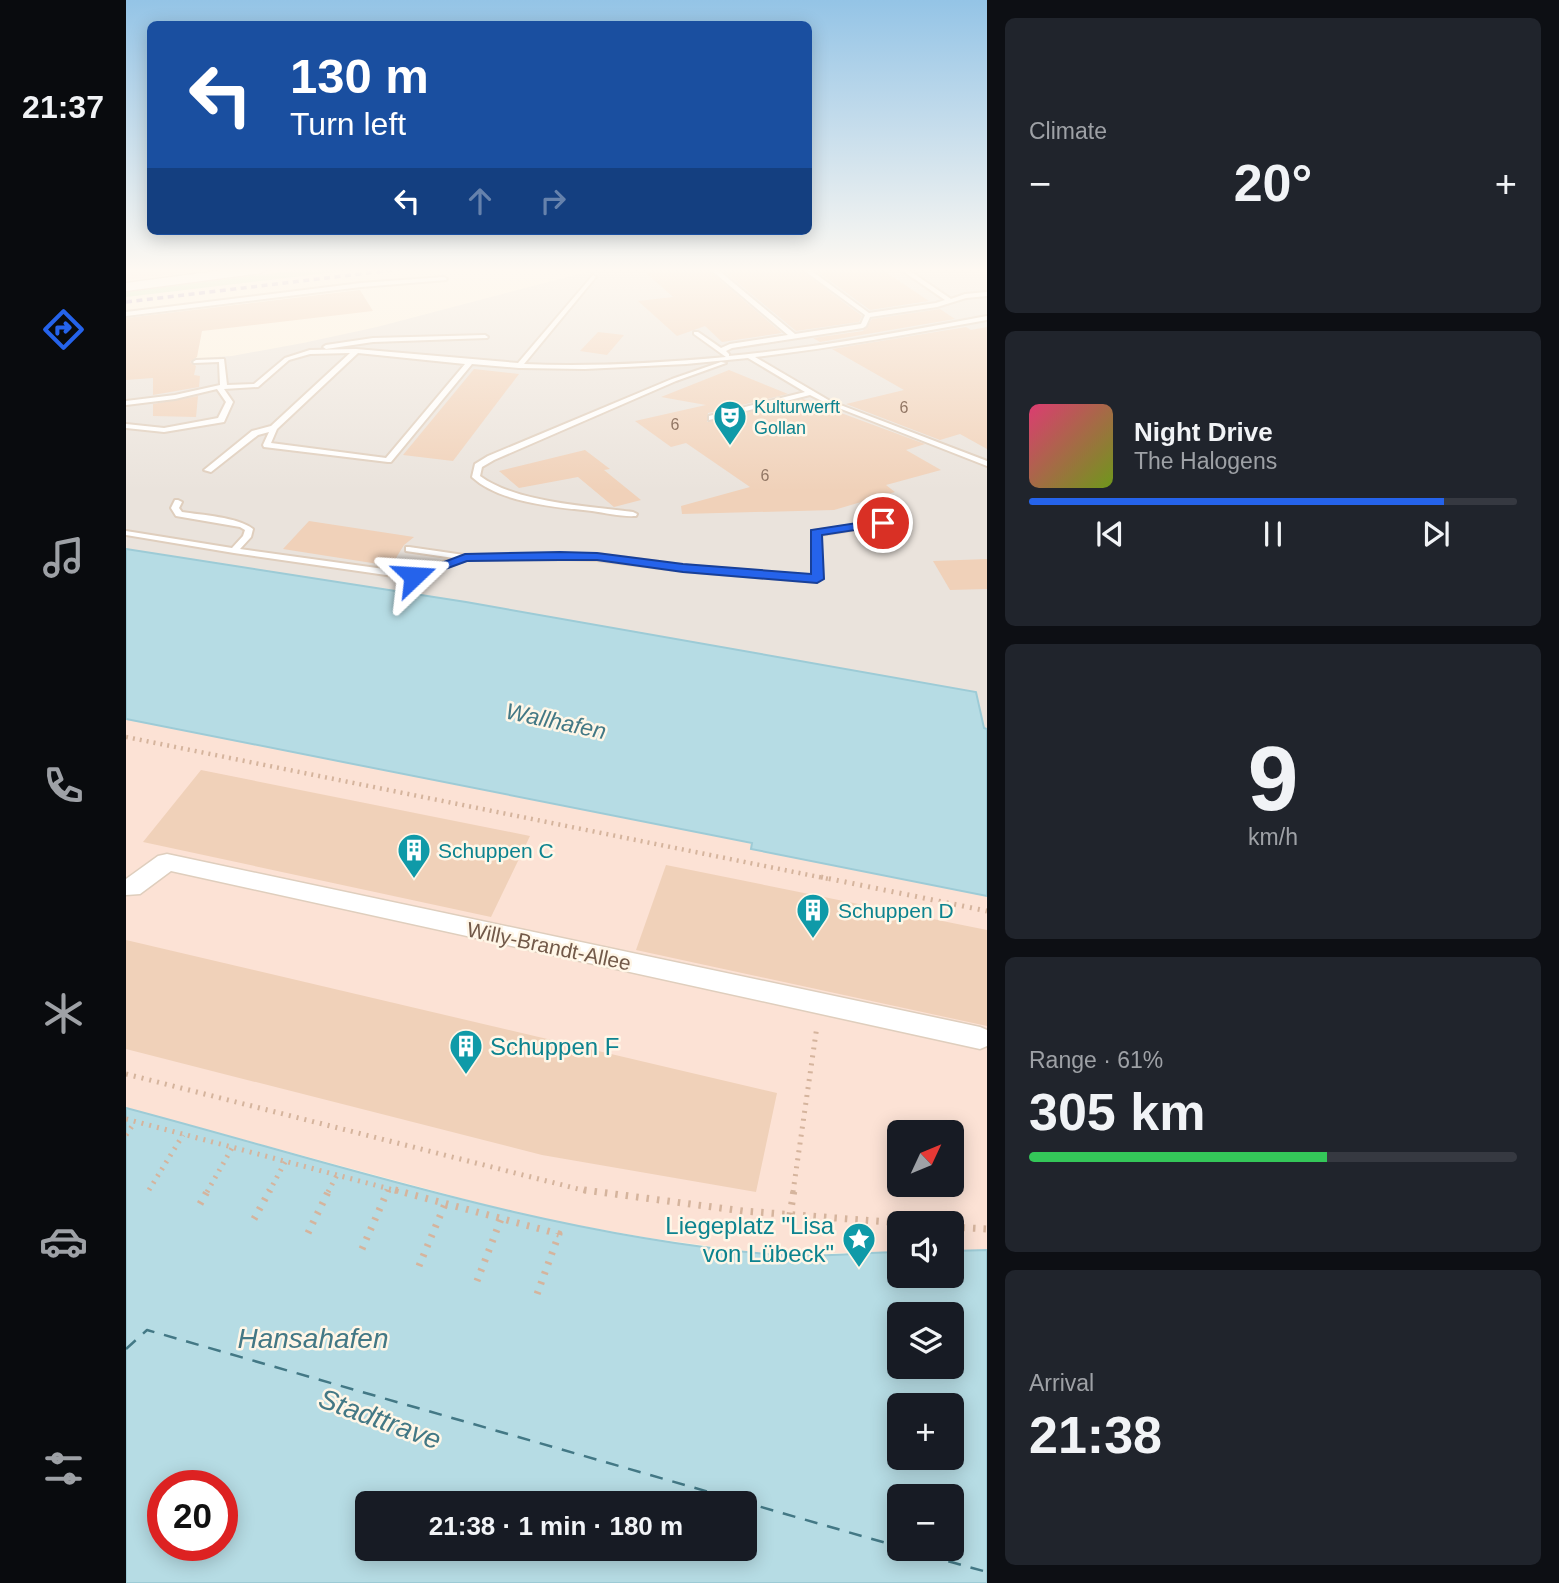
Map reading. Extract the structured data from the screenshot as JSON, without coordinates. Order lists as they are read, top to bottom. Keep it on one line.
{"streets":{"street":["Willy-Brandt-Allee"]},"water":["Wallhafen","Hansahafen","Stadttrave"],"places":{"theatre":["Kulturwerft Gollan"],"building":["Schuppen C","Schuppen D","Schuppen F"],"place":["Liegeplatz \"Lisa von Lübeck\""]},"house_numbers":["6","6","6"],"north":"top right","page":{"tabs":"21:37","tile":["Climate",["9","km/h"],["Range · 61%","305 km"],["Arrival","21:38"]],"turn":["130 m","Turn left"],"heat":["−","20°","+"],"song":["Night Drive","The Halogens"],"map_buttons":["+","−"],"limit":"20","trip":"21:38 · 1 min · 180 m"}}
